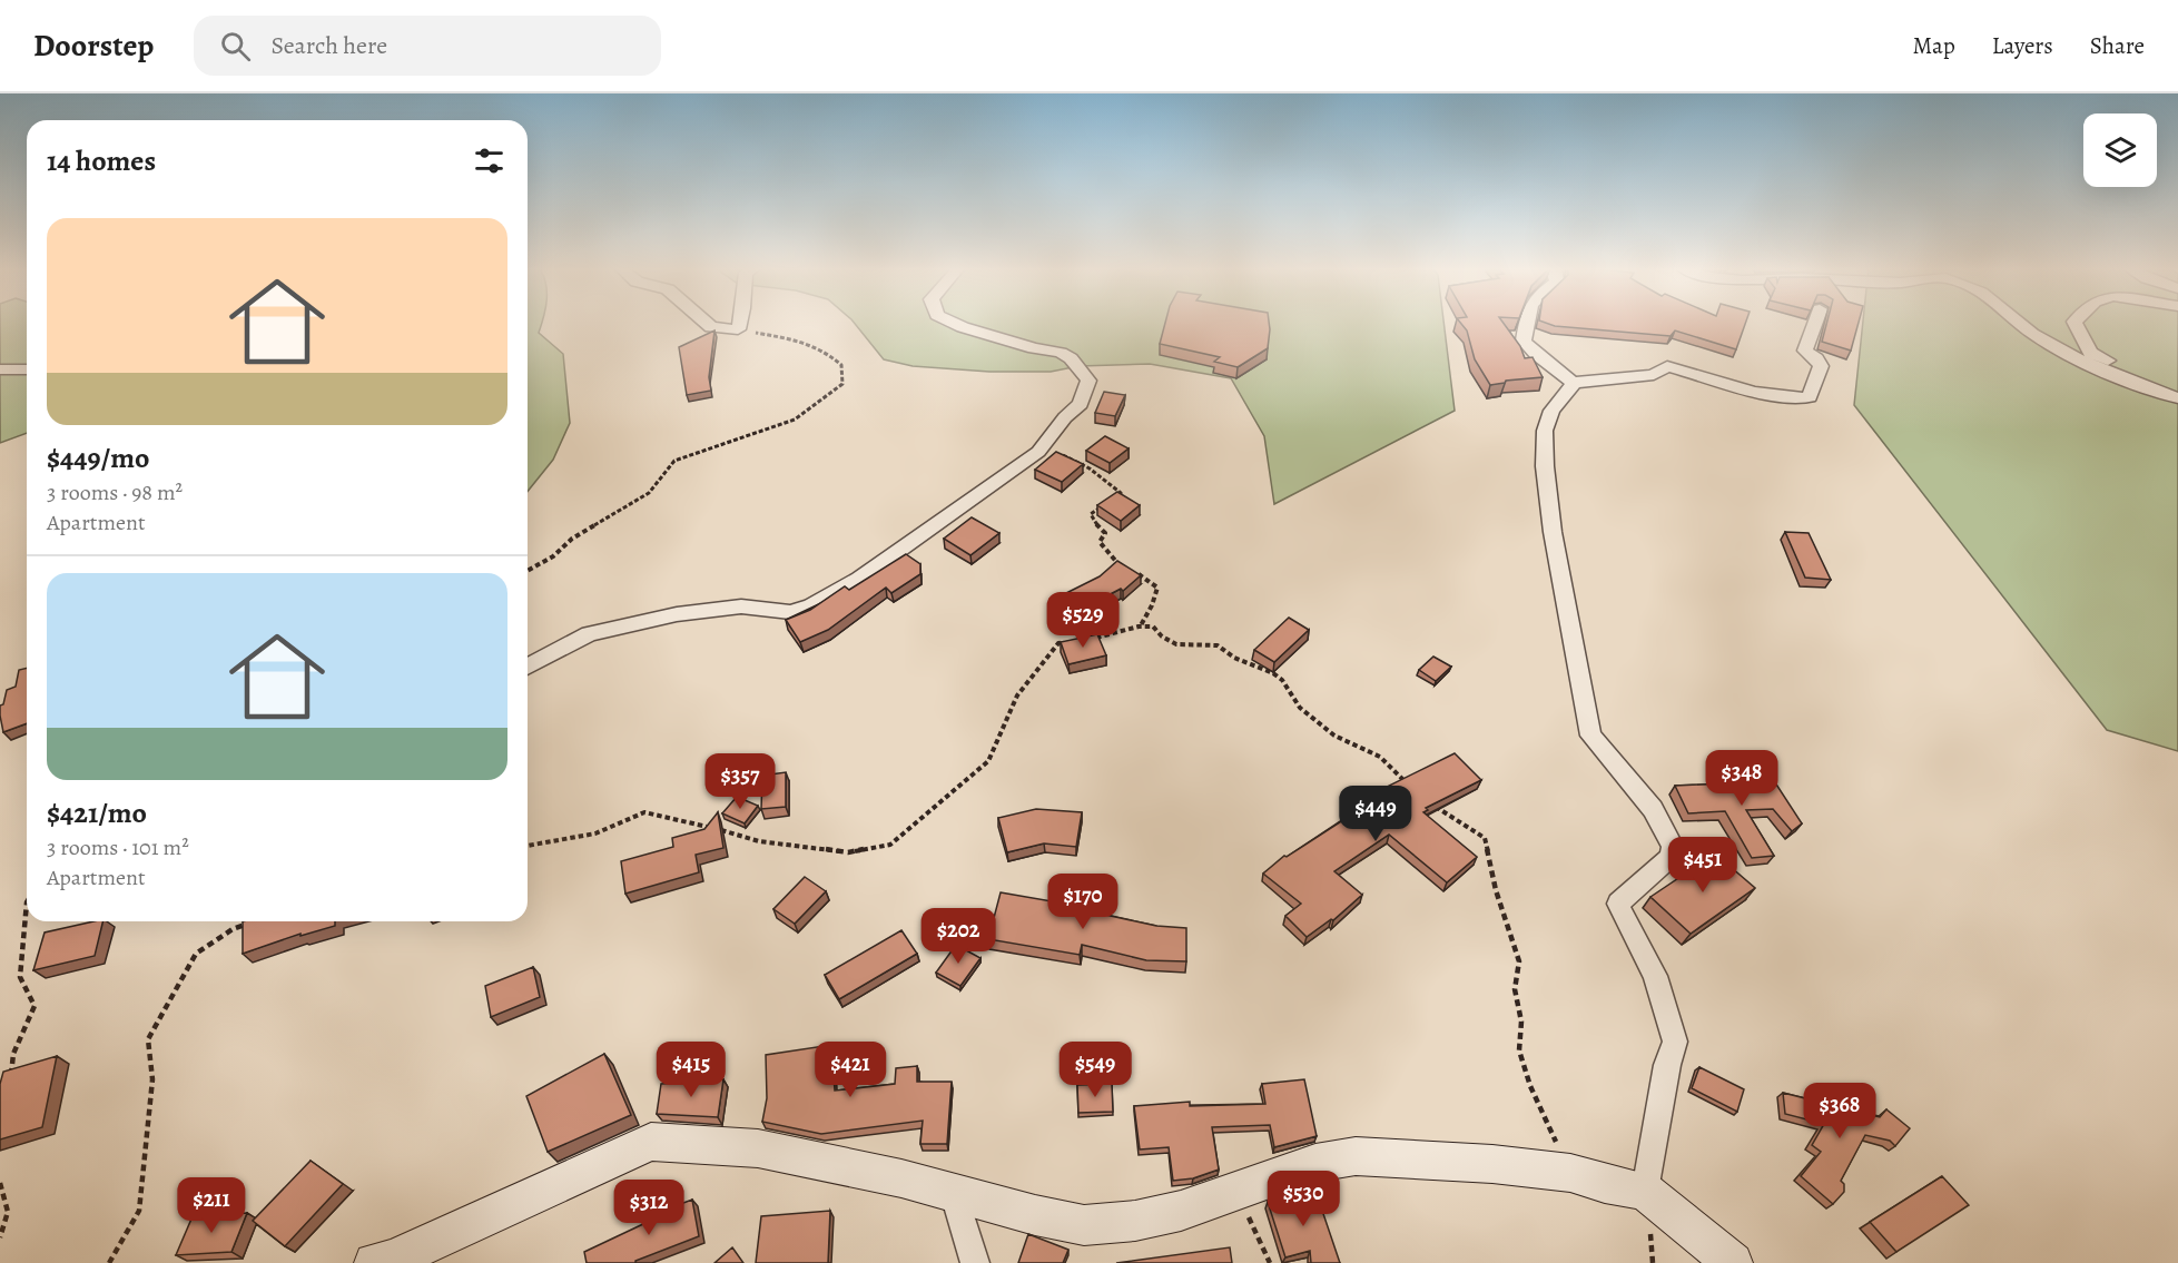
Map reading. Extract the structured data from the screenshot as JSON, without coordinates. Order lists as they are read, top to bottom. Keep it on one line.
{"page":{"header":"Doorstep","search":"Search here","nav":["Map","Layers","Share"],"heading":"14 homes","list":[{"name":"$449/mo","note":"3 rooms · 98 m² · Apartment"},{"name":"$421/mo","note":"3 rooms · 101 m² · Apartment"}],"price":["$529","$348","$357","$449","$451","$170","$202","$415","$421","$549","$368","$530","$211","$312"]}}
